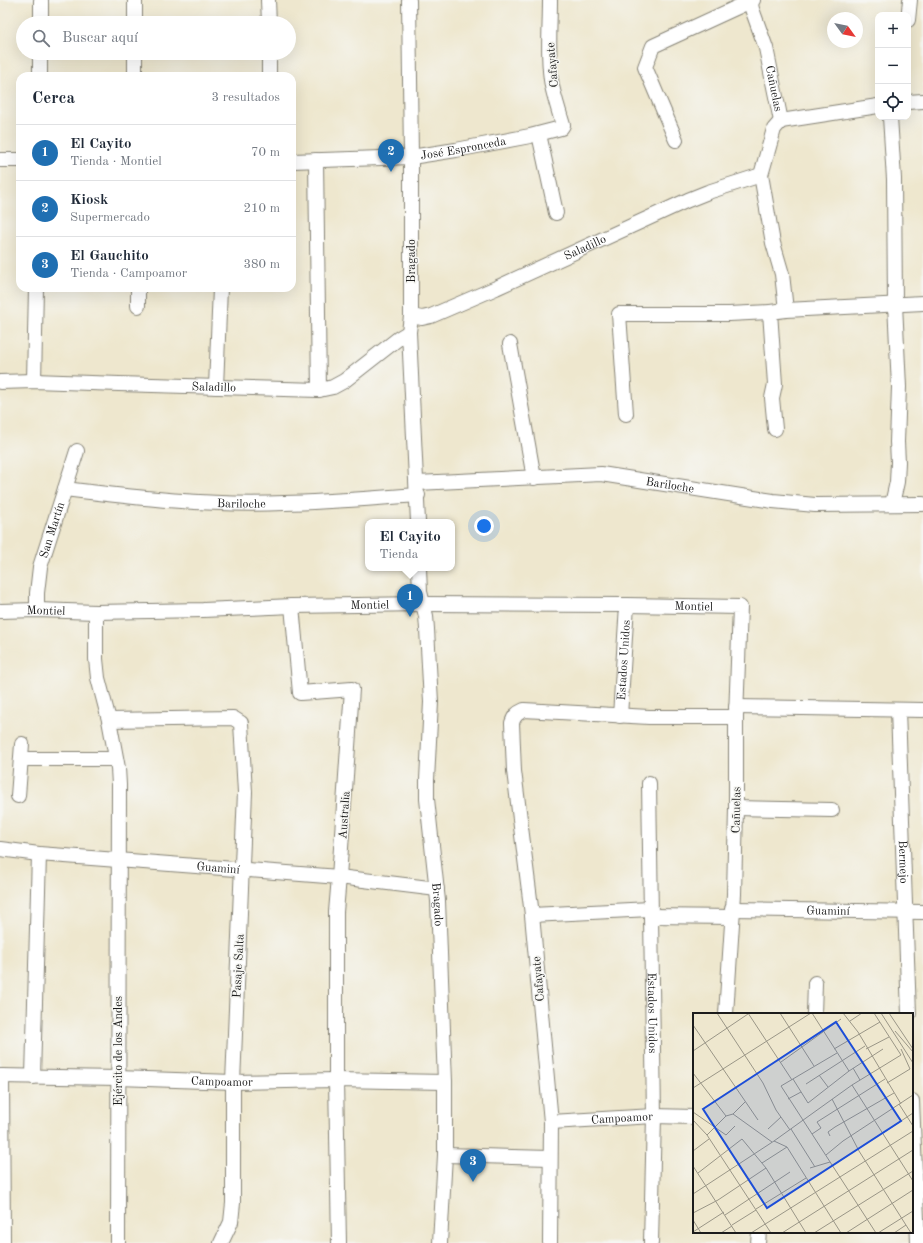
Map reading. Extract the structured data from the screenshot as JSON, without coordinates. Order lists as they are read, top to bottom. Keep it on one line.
{"streets":{"street":["Cafayate","Cañuelas","José Espronceda","Saladillo","Bragado","Bariloche","San Martín","Montiel","Estados Unidos","Australia","Bermejo","Guaminí","Pasaje Salta","Ejército de los Andes","Campoamor"]},"crossings":[["Cafayate","José Espronceda"],["Cafayate","Estados Unidos"],["Cafayate","Guaminí"],["Cafayate","Campoamor"],["Cañuelas","Saladillo"],["Cañuelas","Montiel"],["Cañuelas","Guaminí"],["José Espronceda","Bragado"],["Saladillo","Bragado"],["Bragado","Bariloche"],["Bragado","Montiel"],["Bragado","Guaminí"],["Bragado","Campoamor"],["Bariloche","San Martín"],["San Martín","Montiel"],["Montiel","Estados Unidos"],["Montiel","Australia"],["Montiel","Ejército de los Andes"],["Estados Unidos","Guaminí"],["Estados Unidos","Campoamor"],["Australia","Guaminí"],["Australia","Campoamor"],["Bermejo","Guaminí"],["Guaminí","Pasaje Salta"],["Guaminí","Ejército de los Andes"],["Pasaje Salta","Ejército de los Andes"],["Pasaje Salta","Campoamor"],["Ejército de los Andes","Campoamor"]],"north":"bottom right","page":{"map_buttons":["+","−"],"search":"Buscar aquí","heading":["Cerca","3 resultados"],"list":[{"mark":"1","name":"El Cayito","note":"Tienda · Montiel","value":"70 m"},{"mark":"2","name":"Kiosk","note":"Supermercado","value":"210 m"},{"mark":"3","name":"El Gauchito","note":"Tienda · Campoamor","value":"380 m"}],"pins":["2","1","3"],"popup":["El Cayito","Tienda"]}}
